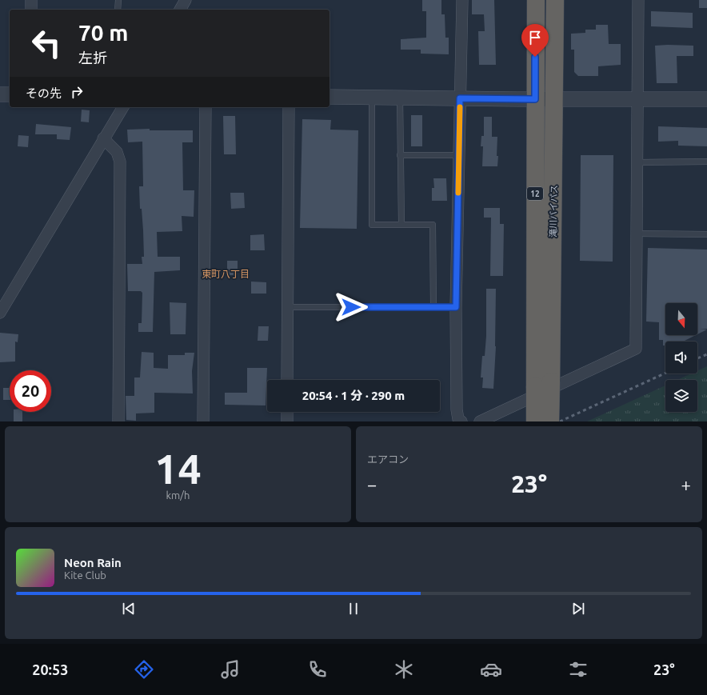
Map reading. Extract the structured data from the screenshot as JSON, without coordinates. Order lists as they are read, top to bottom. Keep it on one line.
{"streets":{"highway":["12","滝川バイパス"]},"districts":["東町八丁目"],"north":"bottom","page":{"turn":["70 m","左折"],"then":"その先","limit":"20","trip":"20:54 · 1 分 · 290 m","tile":[["14","km/h"],"エアコン"],"heat":["−","23°","+"],"song":["Neon Rain","Kite Club"],"tabs":["20:53","23°"]}}
